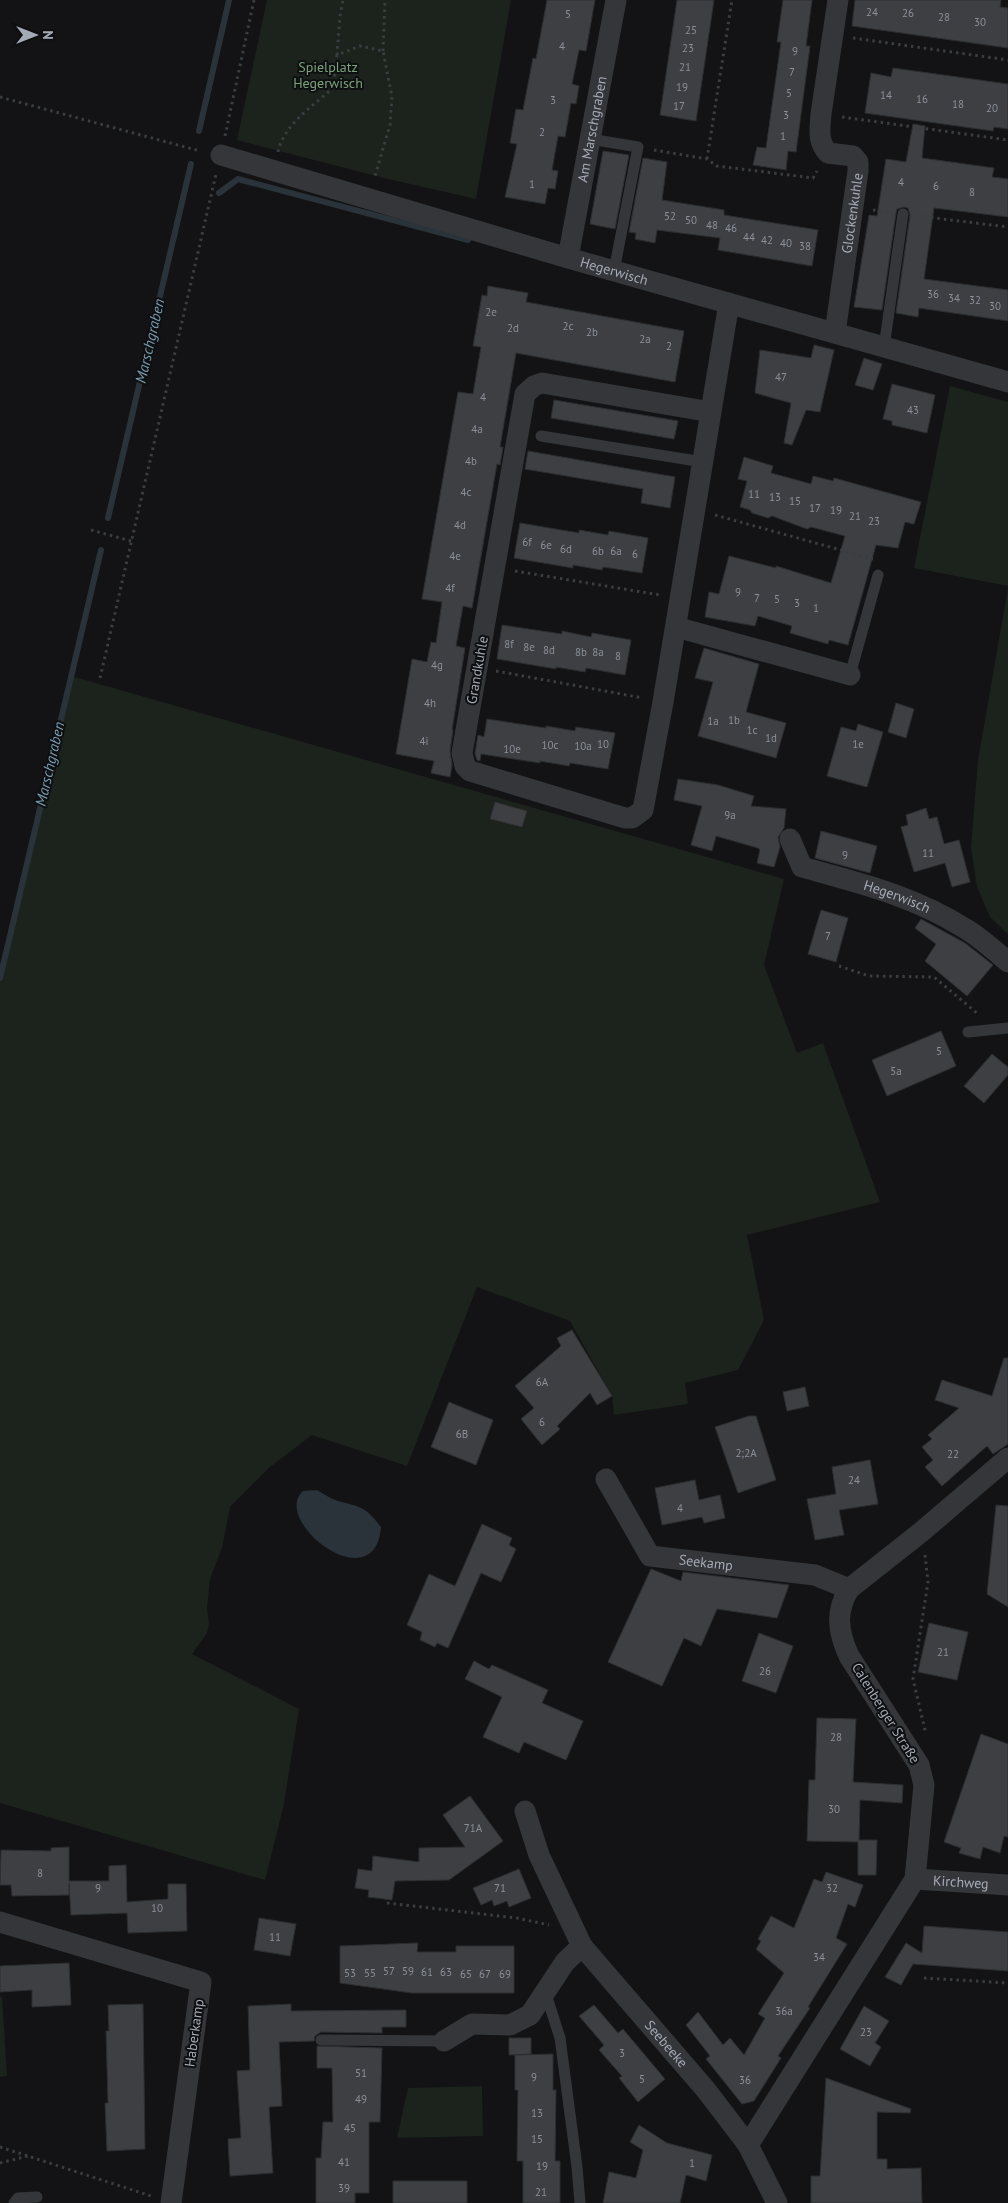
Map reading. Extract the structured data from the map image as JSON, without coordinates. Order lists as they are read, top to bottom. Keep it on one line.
{"streets":{"street":["Am Marschgraben","Glockenkuhle","Hegerwisch","Grandkuhle","Seekamp","Calenberger Straße","Kirchweg","Haberkamp","Seebeeke"]},"crossings":[["Am Marschgraben","Hegerwisch"],["Glockenkuhle","Hegerwisch"],["Hegerwisch","Grandkuhle"],["Seekamp","Calenberger Straße"],["Calenberger Straße","Kirchweg"],["Calenberger Straße","Seebeeke"]],"water":["Marschgraben"],"parks":["Spielplatz Hegerwisch"],"house_numbers":["24","26","5","28","30","25","4","23","9","21","7","19","5","14","16","3","18","17","20","3","2","1","4","1","6","8","52","50","48","46","44","42","40","38","36","34","32","30","2e","2c","2d","2b","2a","2","47","4","43","4a","4b","4c","11","13","15","17","19","21","23","4d","6f","6e","6d","6b","6a","6","4e","4f","9","7","5","3","1","8f","8e","8d","8b","8a","8","4g","4h","1b","1a","1c","1d","4i","10","1e","10c","10a","10e","9a","11","9","7","5","5a","6A","6","6B","2;2A","22","24","4","21","26","28","30","71A","8","9","71","32","10","11","34","57","59","61","63","53","55","65","67","69","36a","23","3","51","9","5","36","49","13","45","15","41","1","19","39","21"],"north":"right"}
